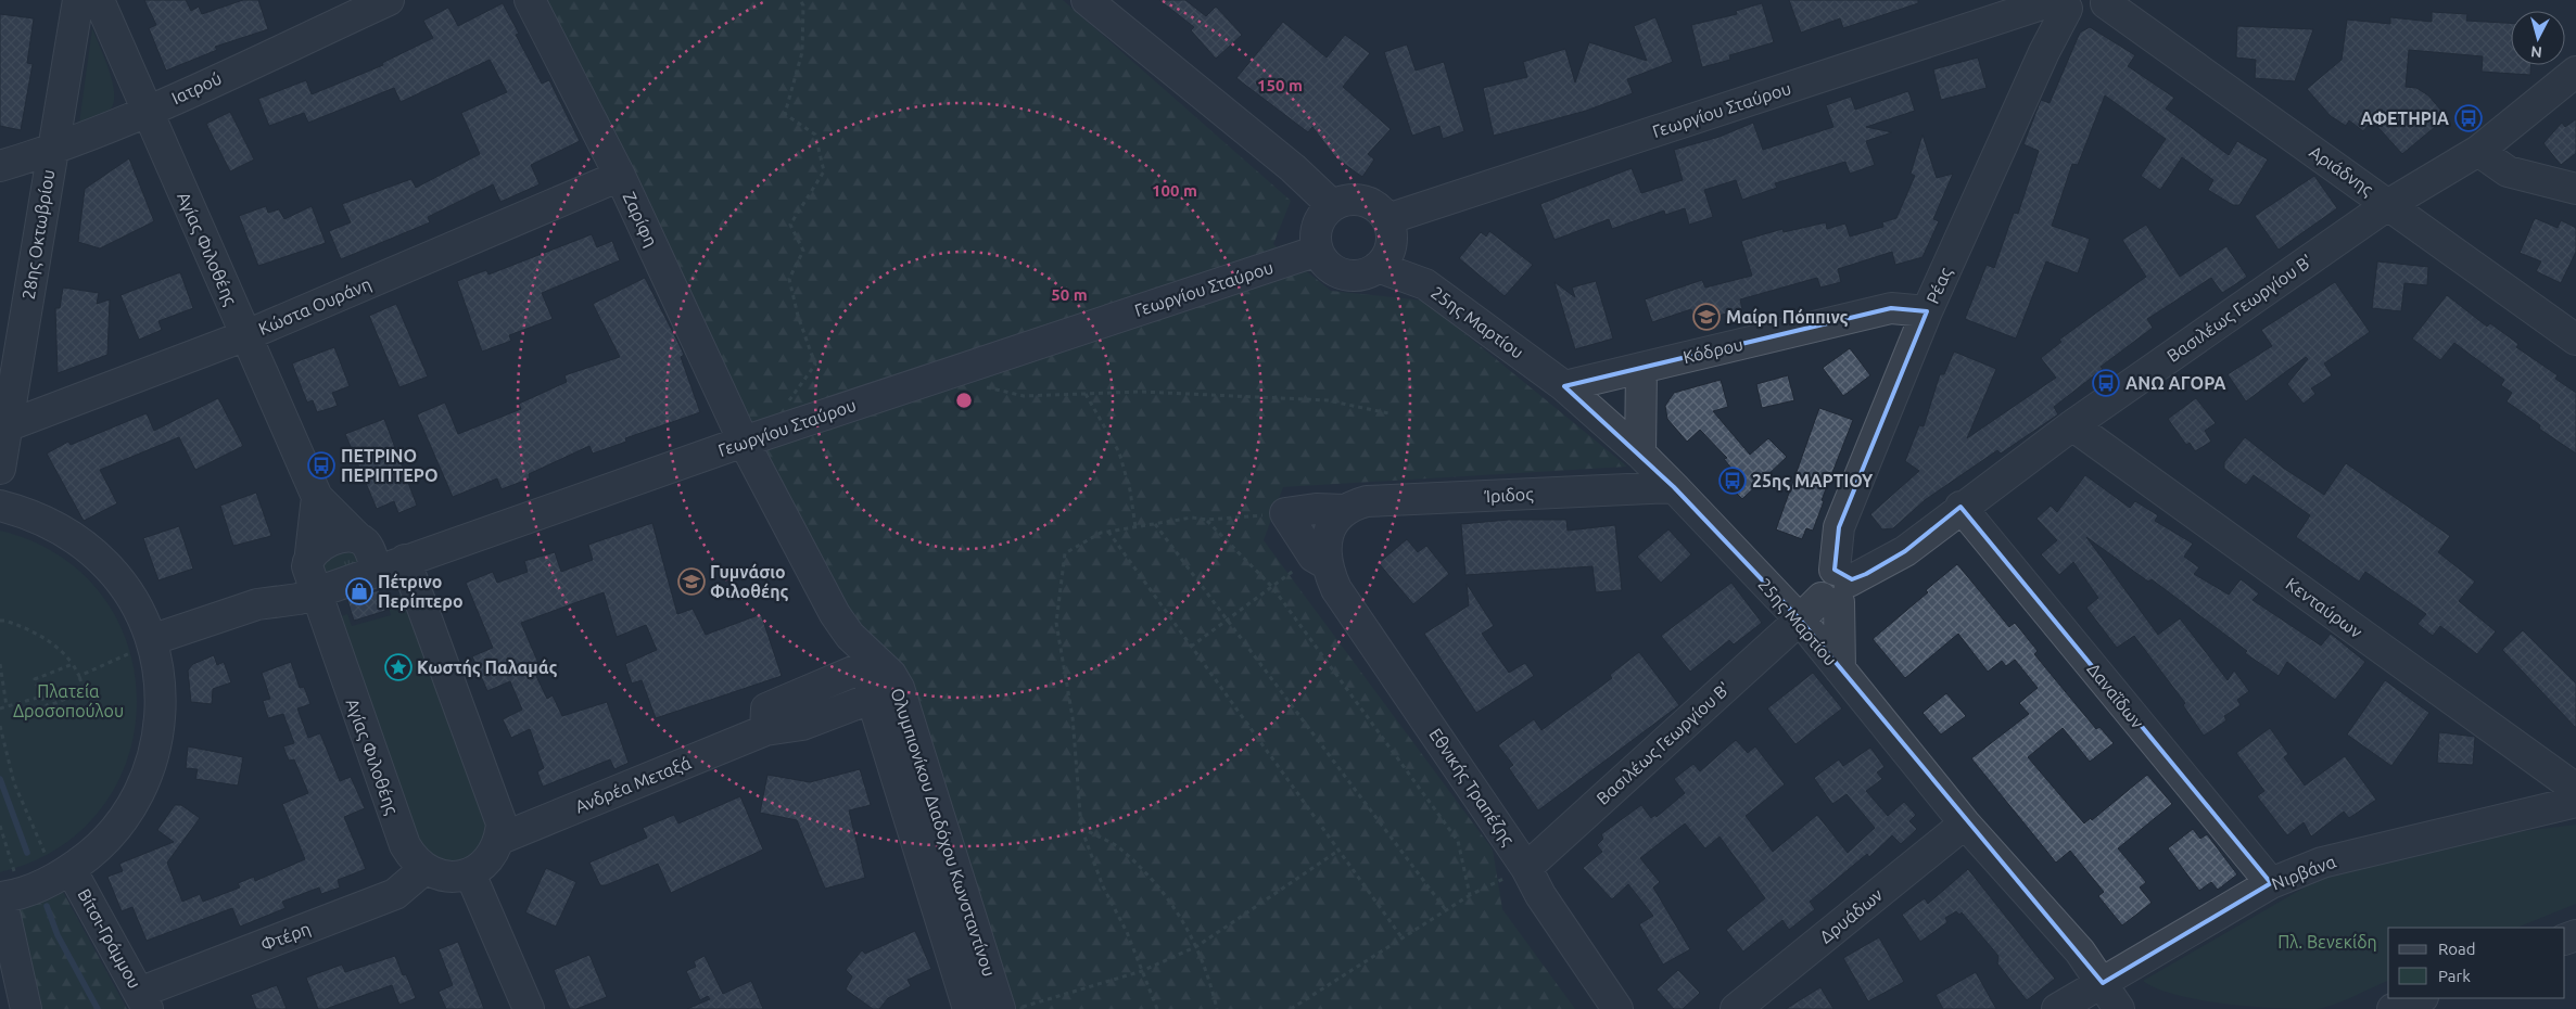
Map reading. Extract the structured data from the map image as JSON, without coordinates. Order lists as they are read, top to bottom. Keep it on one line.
{"streets":{"street":["Ιατρού","Γεωργίου Σταύρου","Αριάδνης","Ζαρίφη","28ης Οκτωβρίου","Αγίας Φιλοθέης","Ρέας","Κώστα Ουράνη","Βασιλέως Γεωργίου Β'","25ης Μαρτίου","Κόδρου","Ίριδος","Κενταύρων","Δαναΐδων","Ανδρέα Μεταξά","Εθνικής Τραπέζης","Ολυμπιονίκου Διαδόχου Κωνσταντίνου","Νιρβάνα","Δρυάδων","Φτέρη","Βίτσι-Γράμμου"]},"crossings":[["Ιατρού","28ης Οκτωβρίου"],["Ιατρού","Αγίας Φιλοθέης"],["Γεωργίου Σταύρου","Ζαρίφη"],["Γεωργίου Σταύρου","Αγίας Φιλοθέης"],["Γεωργίου Σταύρου","Ρέας"],["Γεωργίου Σταύρου","25ης Μαρτίου"],["Γεωργίου Σταύρου","Ολυμπιονίκου Διαδόχου Κωνσταντίνου"],["Αριάδνης","Βασιλέως Γεωργίου Β'"],["Ζαρίφη","Κώστα Ουράνη"],["Ζαρίφη","Ολυμπιονίκου Διαδόχου Κωνσταντίνου"],["28ης Οκτωβρίου","Κώστα Ουράνη"],["Αγίας Φιλοθέης","Κώστα Ουράνη"],["Αγίας Φιλοθέης","Φτέρη"],["Ρέας","Βασιλέως Γεωργίου Β'"],["Ρέας","25ης Μαρτίου"],["Ρέας","Κόδρου"],["Βασιλέως Γεωργίου Β'","25ης Μαρτίου"],["Βασιλέως Γεωργίου Β'","Κενταύρων"],["Βασιλέως Γεωργίου Β'","Δαναΐδων"],["Βασιλέως Γεωργίου Β'","Εθνικής Τραπέζης"],["25ης Μαρτίου","Κόδρου"],["25ης Μαρτίου","Ίριδος"],["25ης Μαρτίου","Νιρβάνα"],["25ης Μαρτίου","Δρυάδων"],["Ίριδος","Εθνικής Τραπέζης"],["Δαναΐδων","Νιρβάνα"],["Ανδρέα Μεταξά","Ολυμπιονίκου Διαδόχου Κωνσταντίνου"],["Φτέρη","Βίτσι-Γράμμου"]],"parks":["Πλατεία Δροσοπούλου","Πλ. Βενεκίδη"],"places":{"bus stop":["ΑΦΕΤΗΡΙΑ","ΑΝΩ ΑΓΟΡΑ","ΠΕΤΡΙΝΟ ΠΕΡΙΠΤΕΡΟ","25ης ΜΑΡΤΙΟΥ"],"school or university":["Μαίρη Πόππινς","Γυμνάσιο Φιλοθέης"],"shop":["Πέτρινο Περίπτερο"],"place":["Κωστής Παλαμάς"]},"legend":["Road","Park"],"north":"bottom","rings":["150 m","100 m","50 m"]}
